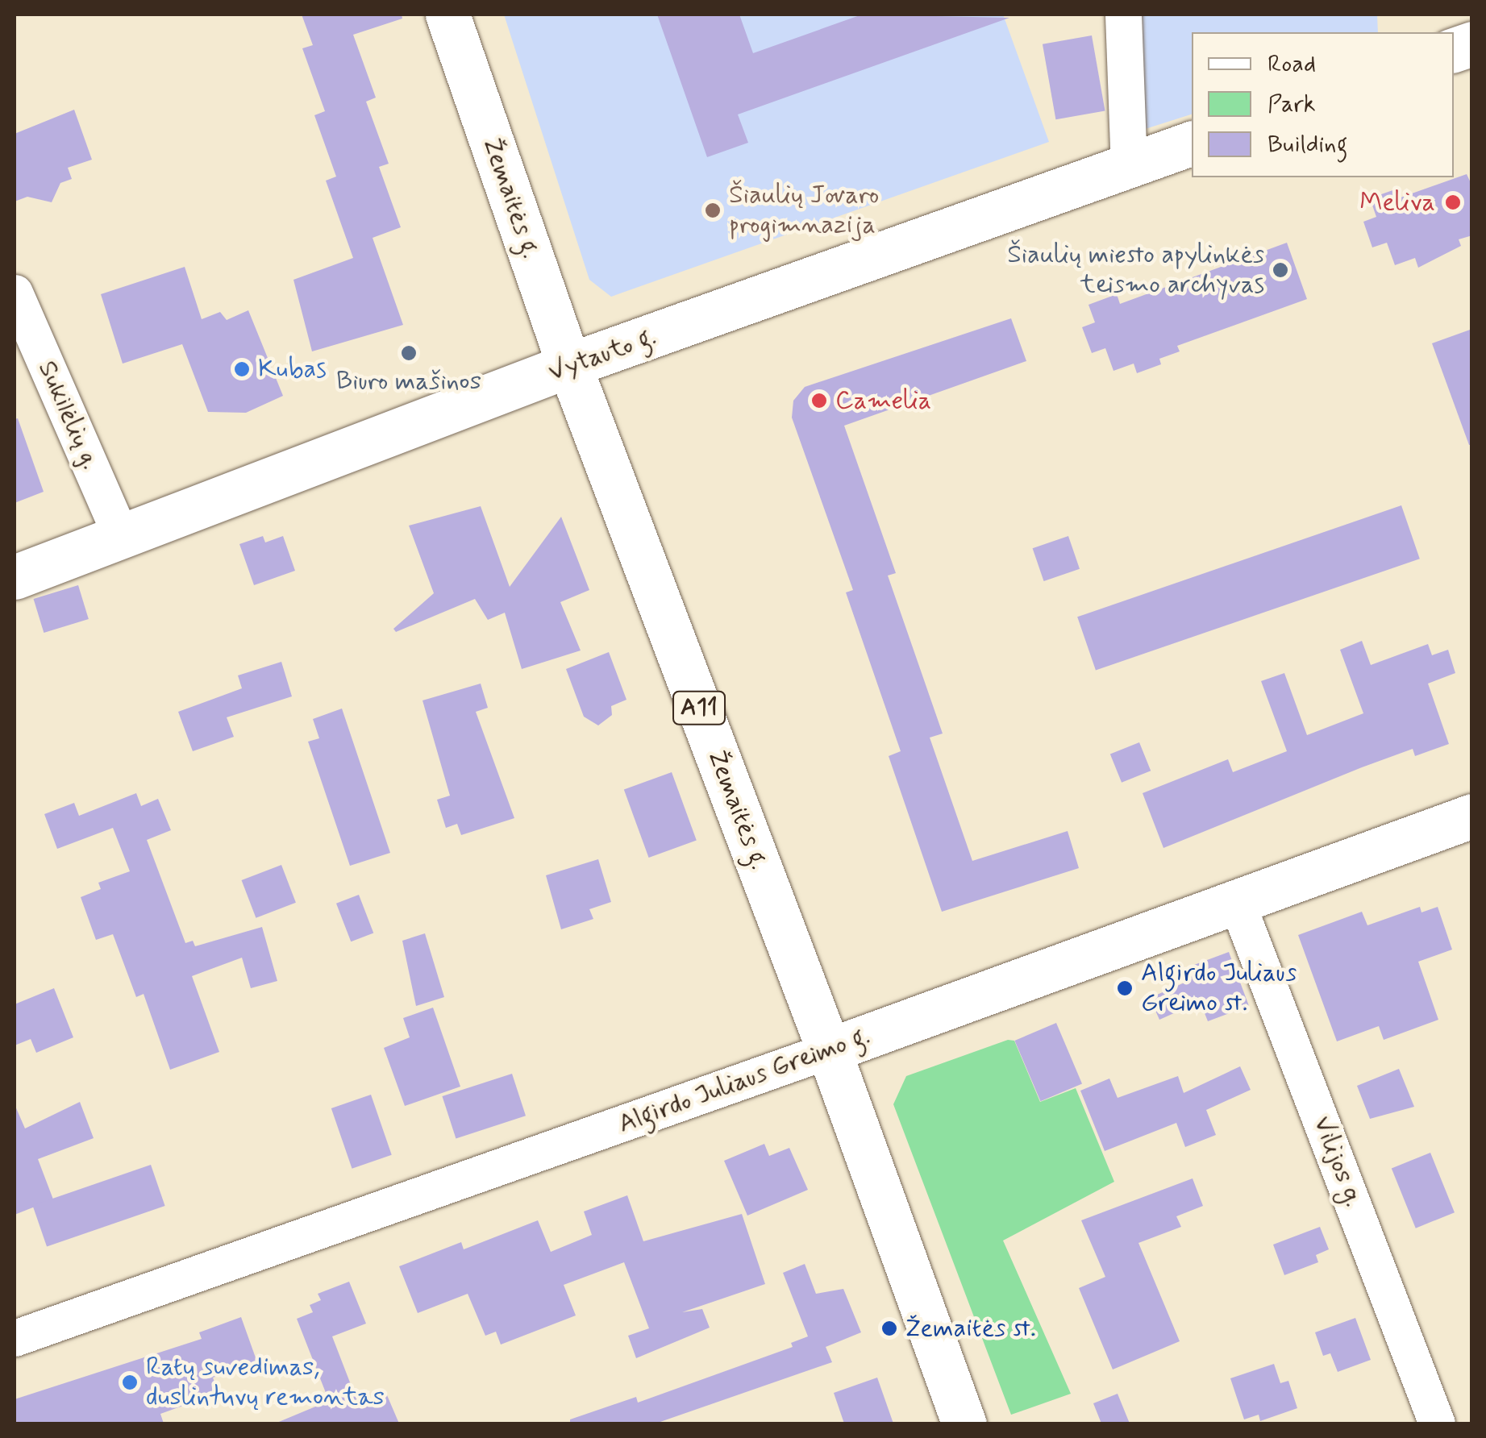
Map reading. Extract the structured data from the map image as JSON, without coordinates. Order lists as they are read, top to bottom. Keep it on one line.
{"streets":{"main road":["Žemaitės g.","Vytauto g.","A11","Algirdo Juliaus Greimo g."],"street":["Sukilėlių g.","Vilijos g."]},"crossings":[["Žemaitės g.","Vytauto g."],["Žemaitės g.","Algirdo Juliaus Greimo g."],["Vytauto g.","Sukilėlių g."],["Algirdo Juliaus Greimo g.","Vilijos g."]],"places":["Meliva","Šiaulių Jovaro progimnazija","Šiaulių miesto apylinkės teismo archyvas","Biuro mašinos","Kubas","Camelia","Algirdo Juliaus Greimo st.","Žemaitės st.","Ratų suvedimas, duslintuvų remontas"],"legend":["Road","Park","Building"]}
